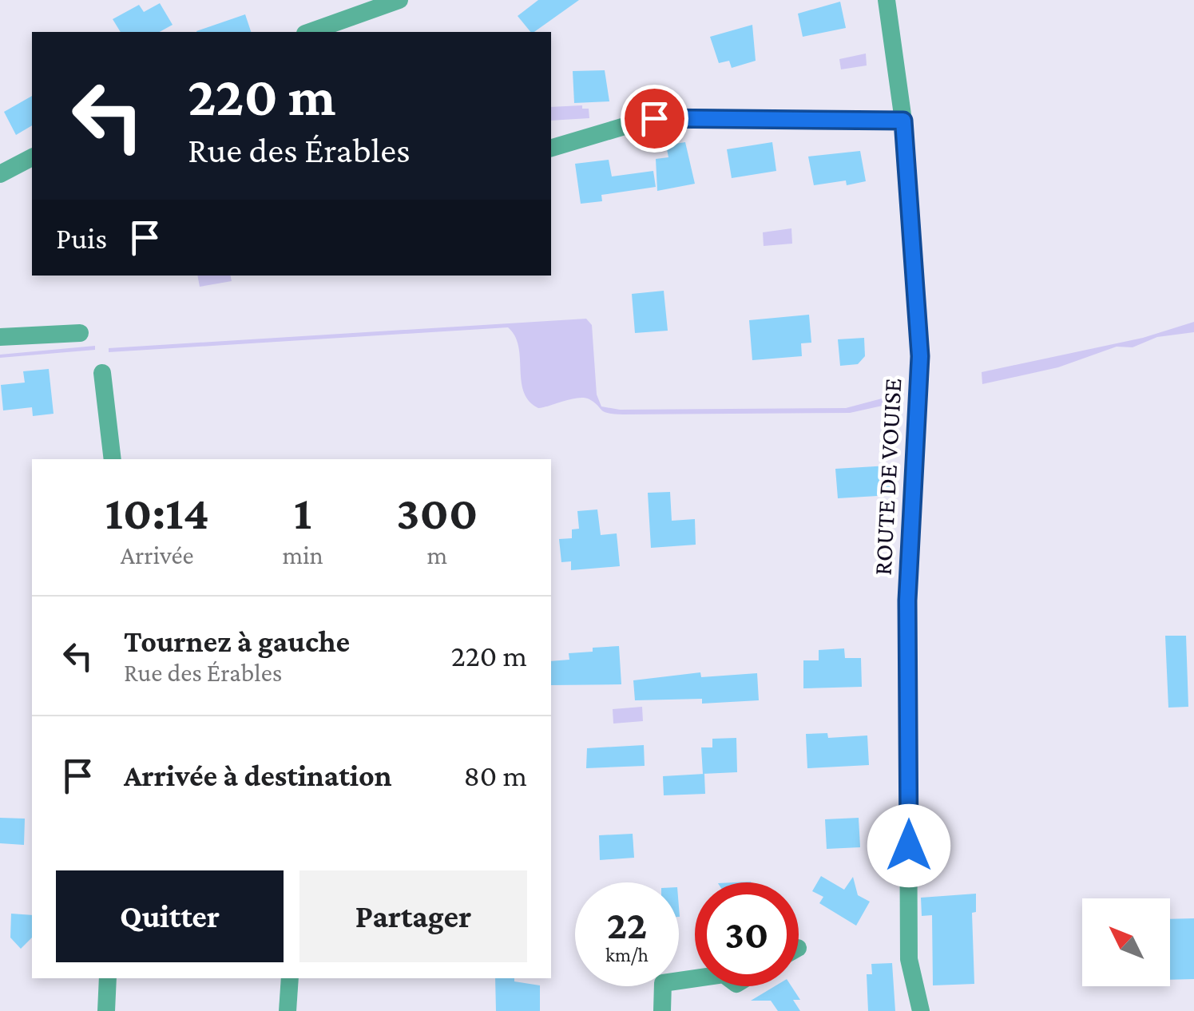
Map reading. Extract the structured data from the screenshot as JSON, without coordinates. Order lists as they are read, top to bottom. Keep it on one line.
{"streets":{"street":["ROUTE DE VOUISE"]},"north":"top left","page":{"turn":["220 m","Rue des Érables"],"then":"Puis","eta":["10:14","Arrivée","1","min","300","m"],"list":[{"name":"Tournez à gauche","note":"Rue des Érables","value":"220 m"},{"name":"Arrivée à destination","value":"80 m"}],"buttons":["Quitter","Partager"],"speed":"22 km/h","limit":"30"}}
